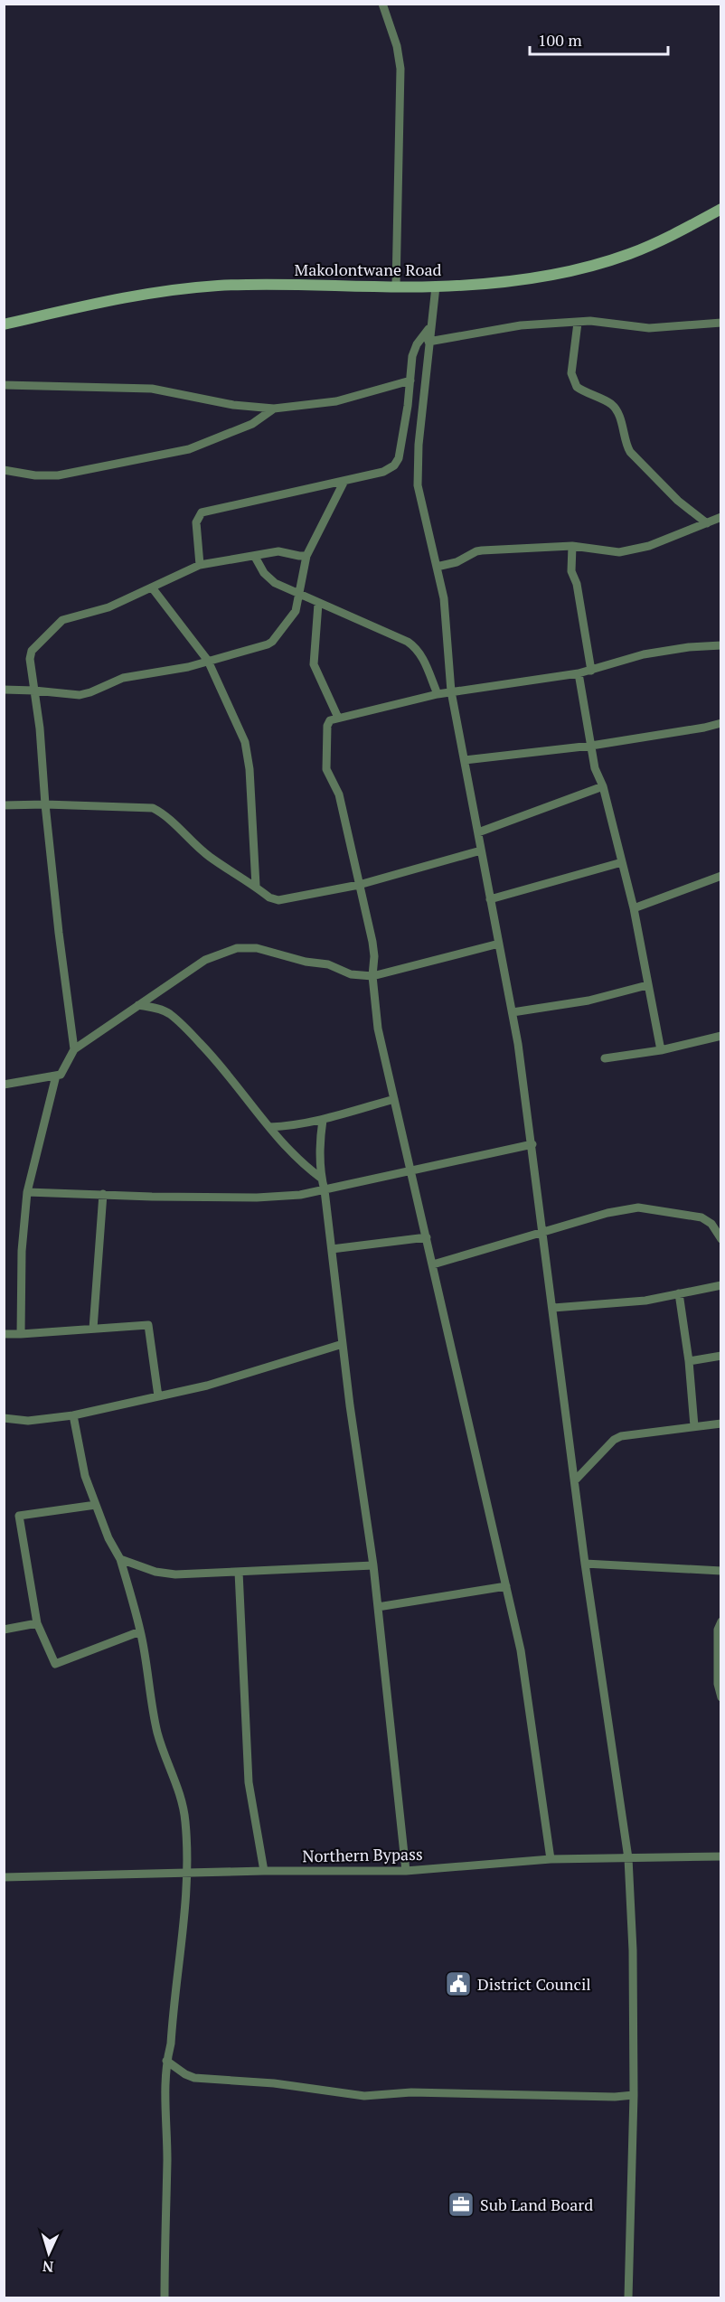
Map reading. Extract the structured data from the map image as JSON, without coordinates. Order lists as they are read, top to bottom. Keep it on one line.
{"streets":{"main road":["Makolontwane Road"],"street":["Northern Bypass"]},"places":{"public building":["District Council"],"office":["Sub Land Board"]},"scale_bar":"100 m","north":"bottom"}
